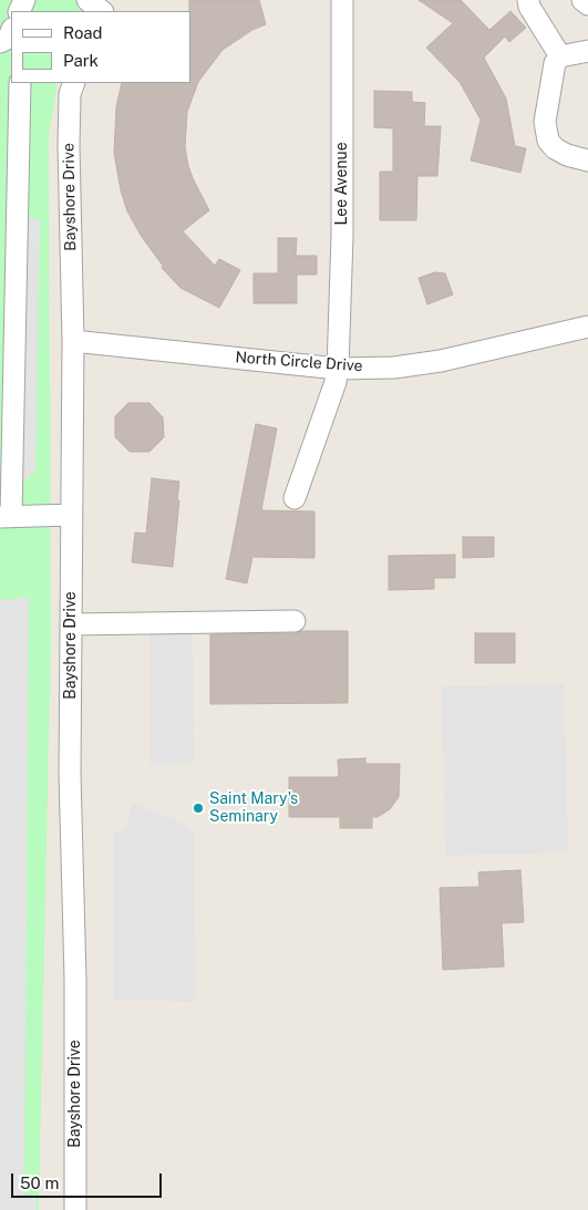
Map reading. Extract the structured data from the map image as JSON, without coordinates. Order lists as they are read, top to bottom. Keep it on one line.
{"streets":{"street":["Lee Avenue","Bayshore Drive","North Circle Drive"]},"crossings":[["Lee Avenue","North Circle Drive"],["Bayshore Drive","North Circle Drive"]],"places":["Saint Mary's Seminary"],"legend":["Road","Park"],"scale_bar":"50 m"}
